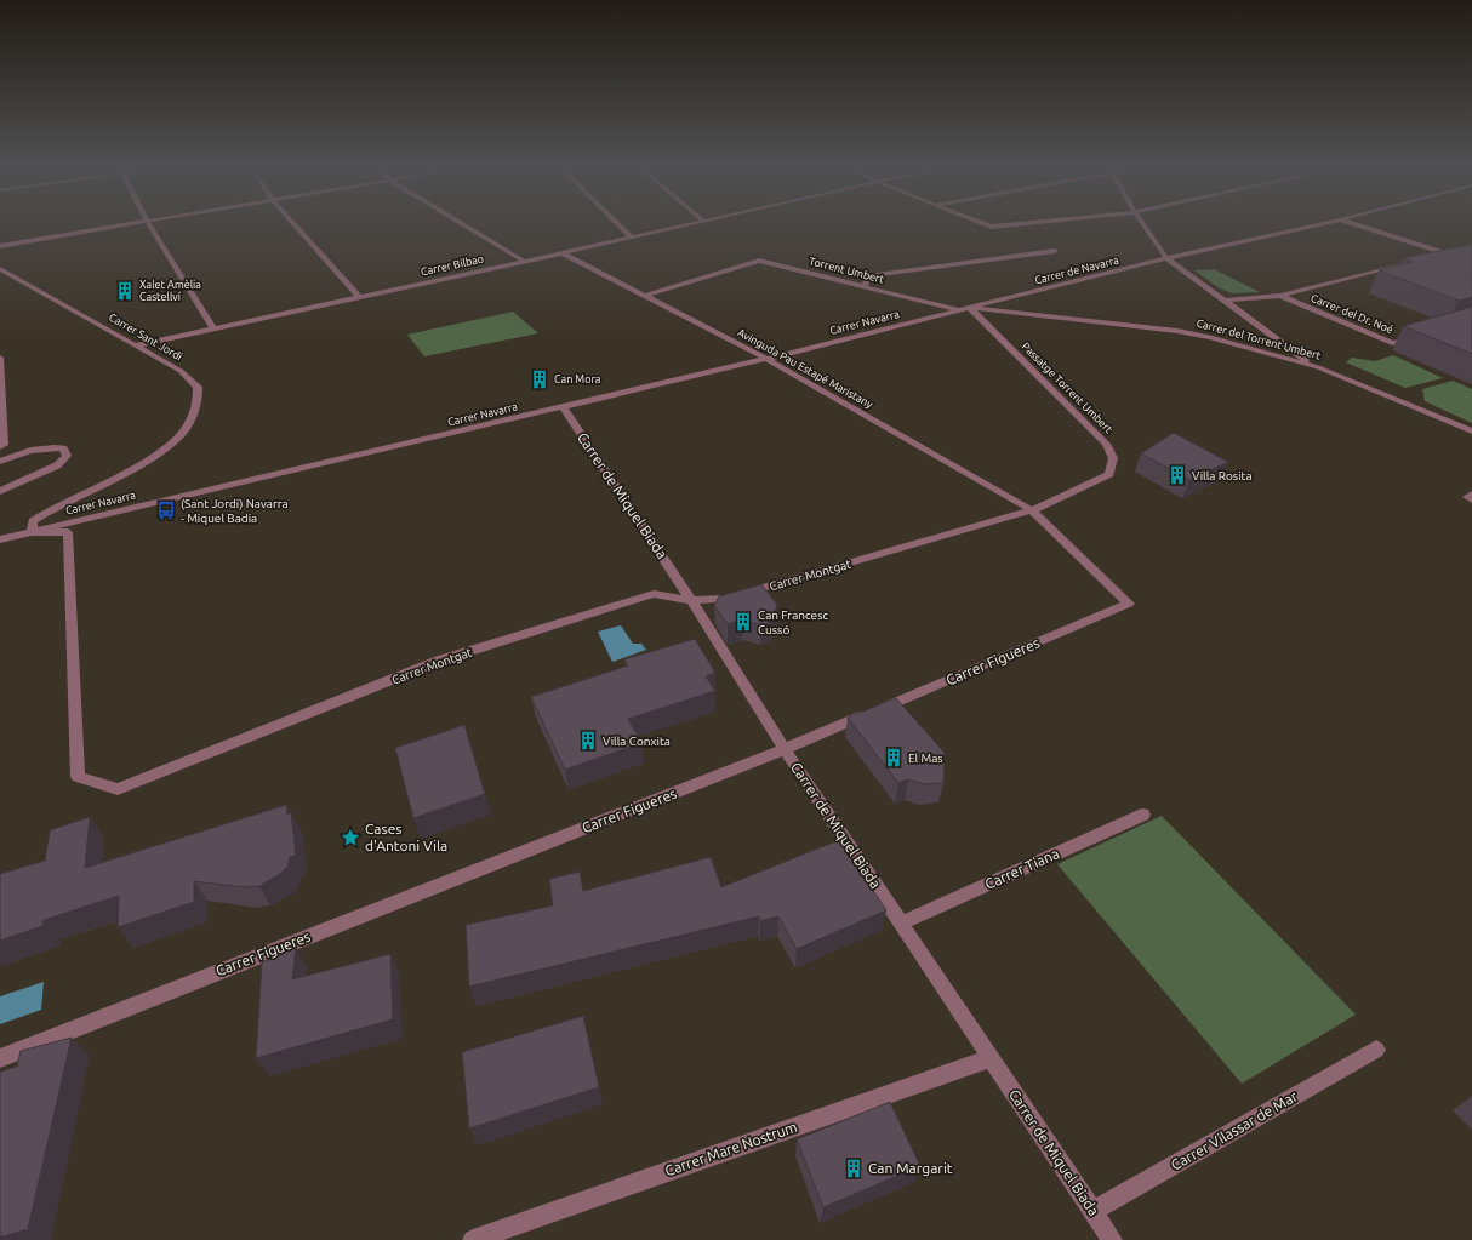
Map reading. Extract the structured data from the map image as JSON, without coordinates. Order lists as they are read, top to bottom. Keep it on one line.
{"streets":{"street":["Carrer Bilbao","Torrent Umbert","Carrer de Navarra","Carrer del Dr. Noé","Carrer Navarra","Carrer Sant Jordi","Carrer del Torrent Umbert","Avinguda Pau Estapé Maristany","Passatge Torrent Umbert","Carrer de Miquel Biada","Carrer Montgat","Carrer Figueres","Carrer Tiana","Carrer Vilassar de Mar","Carrer Mare Nostrum"]},"crossings":[["Carrer Bilbao","Carrer Sant Jordi"],["Carrer Bilbao","Avinguda Pau Estapé Maristany"],["Torrent Umbert","Carrer Navarra"],["Torrent Umbert","Avinguda Pau Estapé Maristany"],["Carrer de Navarra","Carrer Navarra"],["Carrer de Navarra","Carrer del Torrent Umbert"],["Carrer de Navarra","Passatge Torrent Umbert"],["Carrer Navarra","Carrer del Torrent Umbert"],["Carrer Navarra","Avinguda Pau Estapé Maristany"],["Carrer Navarra","Passatge Torrent Umbert"],["Carrer Navarra","Carrer de Miquel Biada"],["Carrer Navarra","Carrer Montgat"],["Carrer del Torrent Umbert","Passatge Torrent Umbert"],["Avinguda Pau Estapé Maristany","Passatge Torrent Umbert"],["Avinguda Pau Estapé Maristany","Carrer Montgat"],["Avinguda Pau Estapé Maristany","Carrer Figueres"],["Passatge Torrent Umbert","Carrer Montgat"],["Passatge Torrent Umbert","Carrer Figueres"],["Carrer de Miquel Biada","Carrer Montgat"],["Carrer de Miquel Biada","Carrer Figueres"],["Carrer de Miquel Biada","Carrer Tiana"],["Carrer de Miquel Biada","Carrer Vilassar de Mar"],["Carrer de Miquel Biada","Carrer Mare Nostrum"],["Carrer Montgat","Carrer Figueres"]],"places":{"building":["Xalet Amèlia Castellví","Can Mora","Villa Rosita","Can Francesc Cussó","Villa Conxita","El Mas","Can Margarit"],"bus stop":["(Sant Jordi) Navarra - Miquel Badia"],"place":["Cases d'Antoni Vila"]}}
